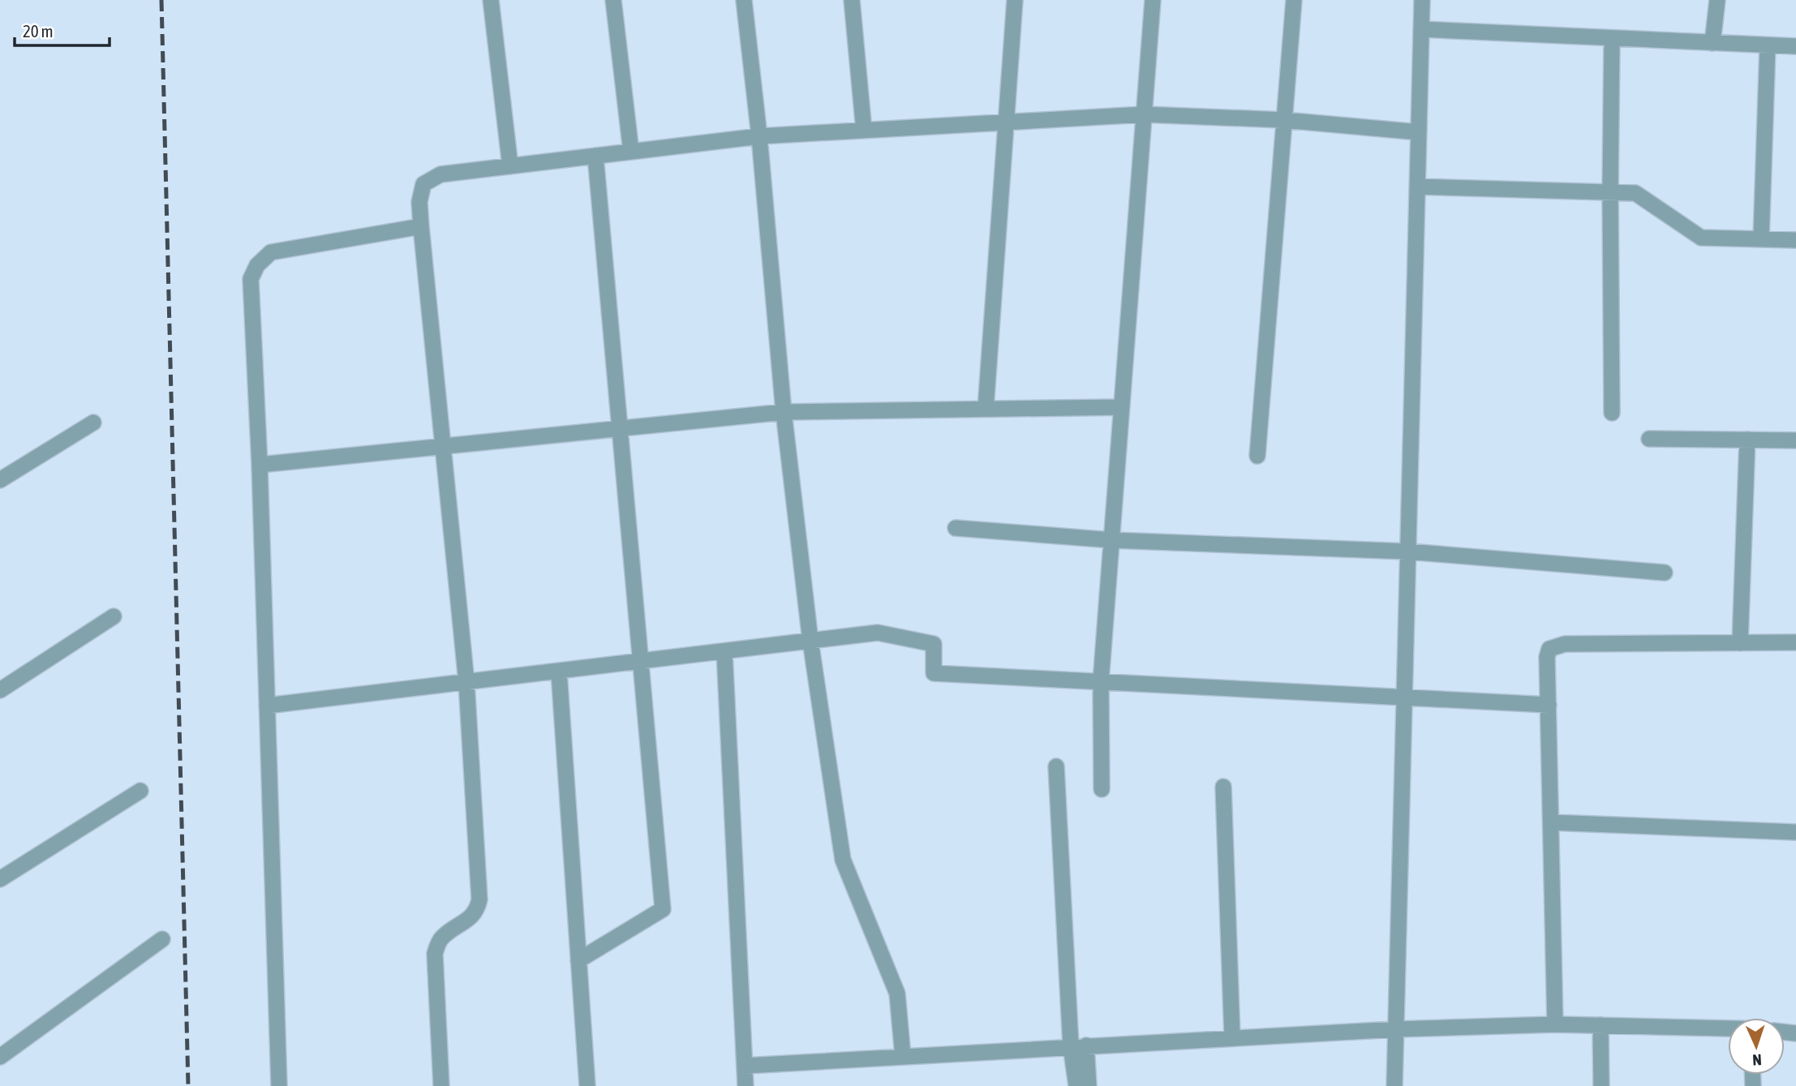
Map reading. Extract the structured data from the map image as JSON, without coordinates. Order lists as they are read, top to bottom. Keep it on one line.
{"scale_bar":"20 m","north":"bottom"}
